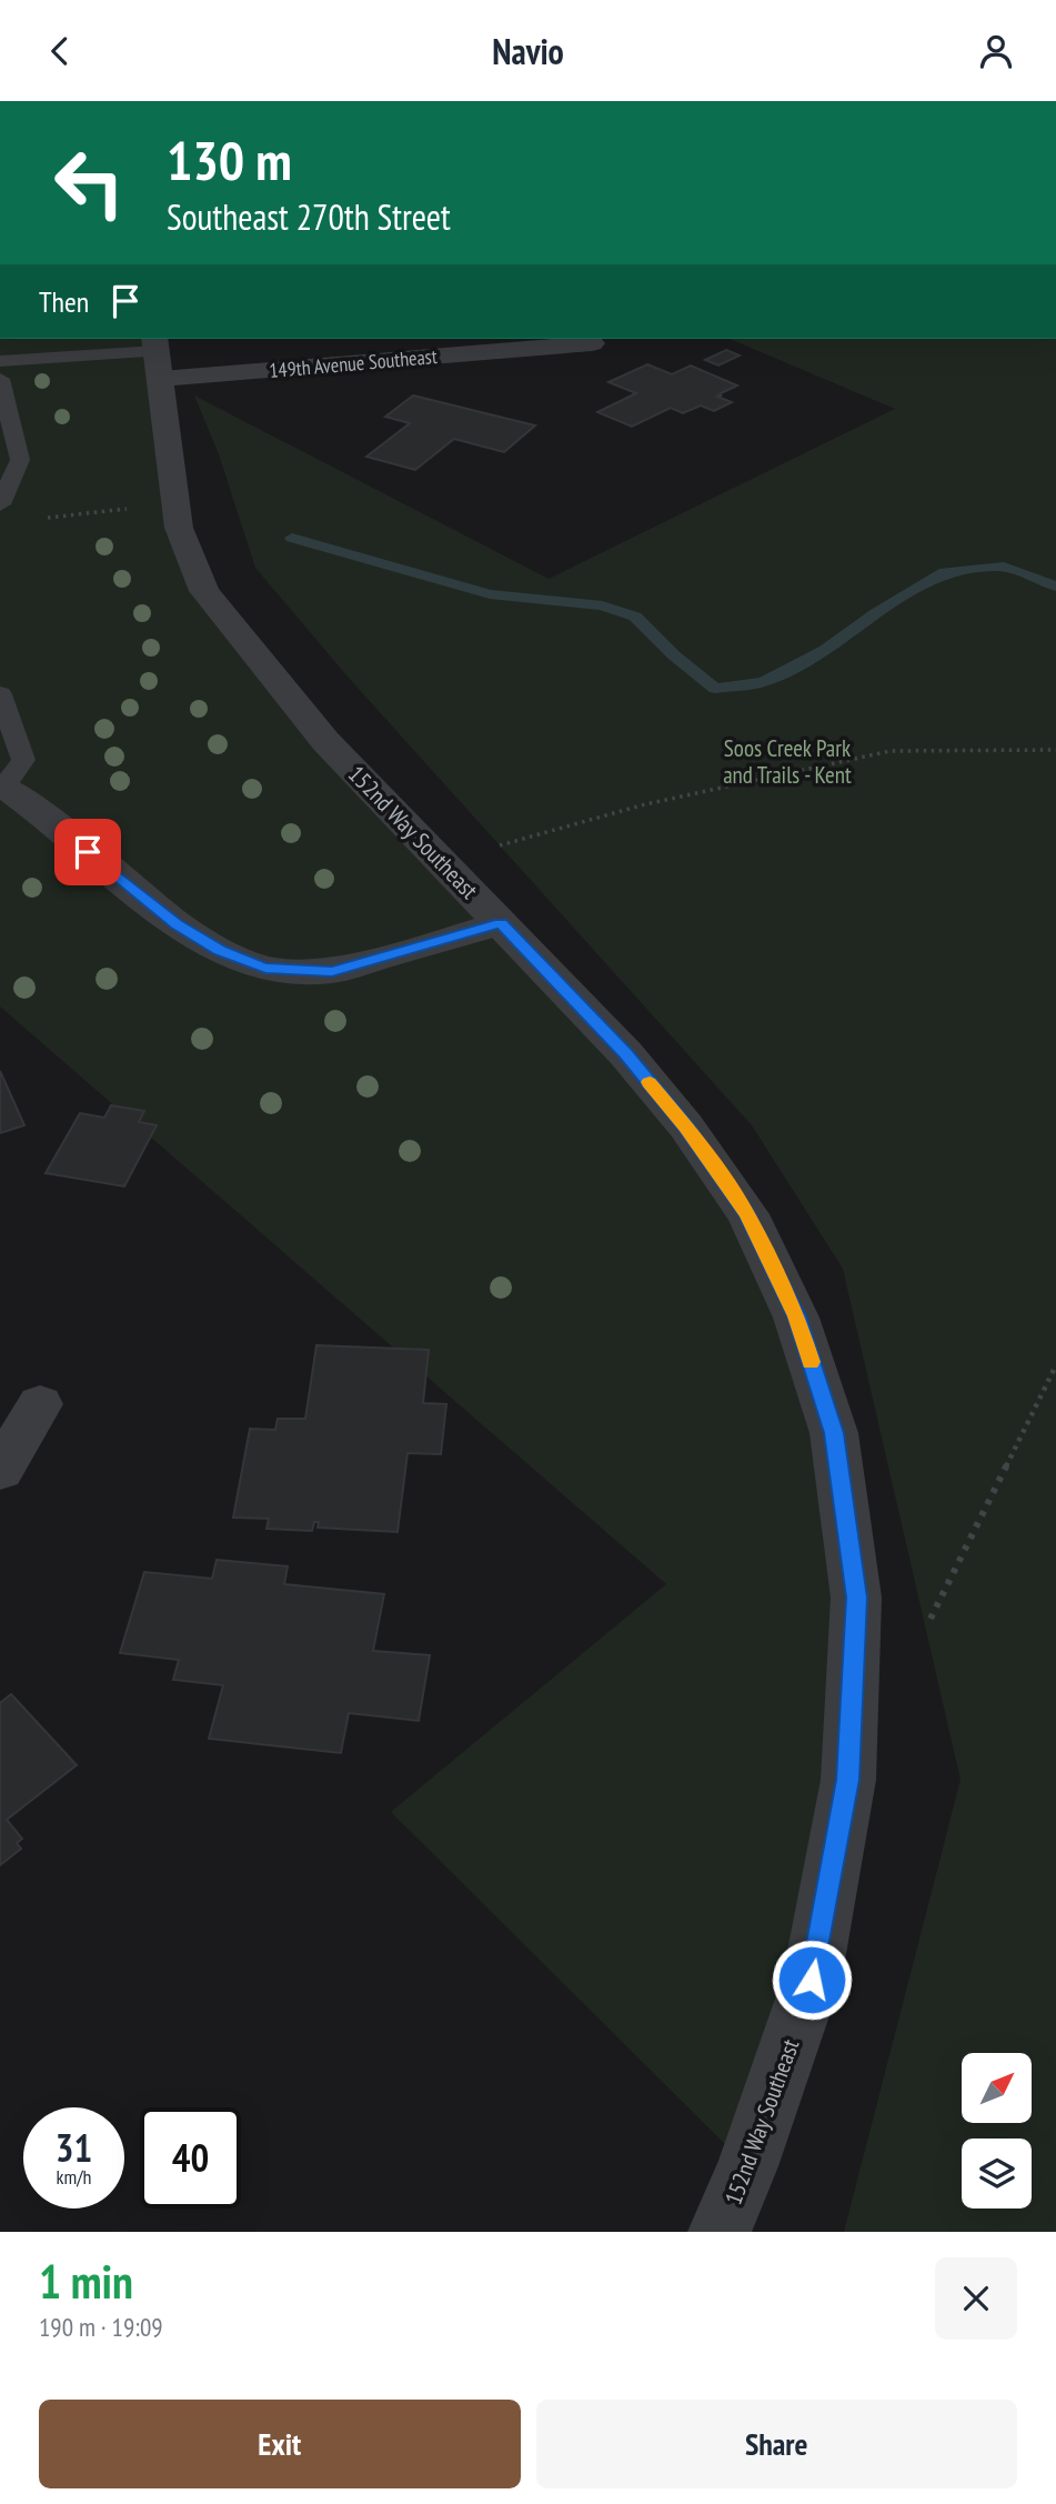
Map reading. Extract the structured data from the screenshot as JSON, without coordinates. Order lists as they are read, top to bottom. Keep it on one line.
{"streets":{"street":["149th Avenue Southeast","152nd Way Southeast"]},"crossings":[["149th Avenue Southeast","152nd Way Southeast"]],"parks":["Soos Creek Park and Trails - Kent"],"north":"top right","page":{"header":"Navio","turn":["130 m","Southeast 270th Street"],"then":"Then","speed":"31 km/h","limit":"40","heading":["1 min","190 m · 19:09"],"buttons":["Exit","Share"]}}
